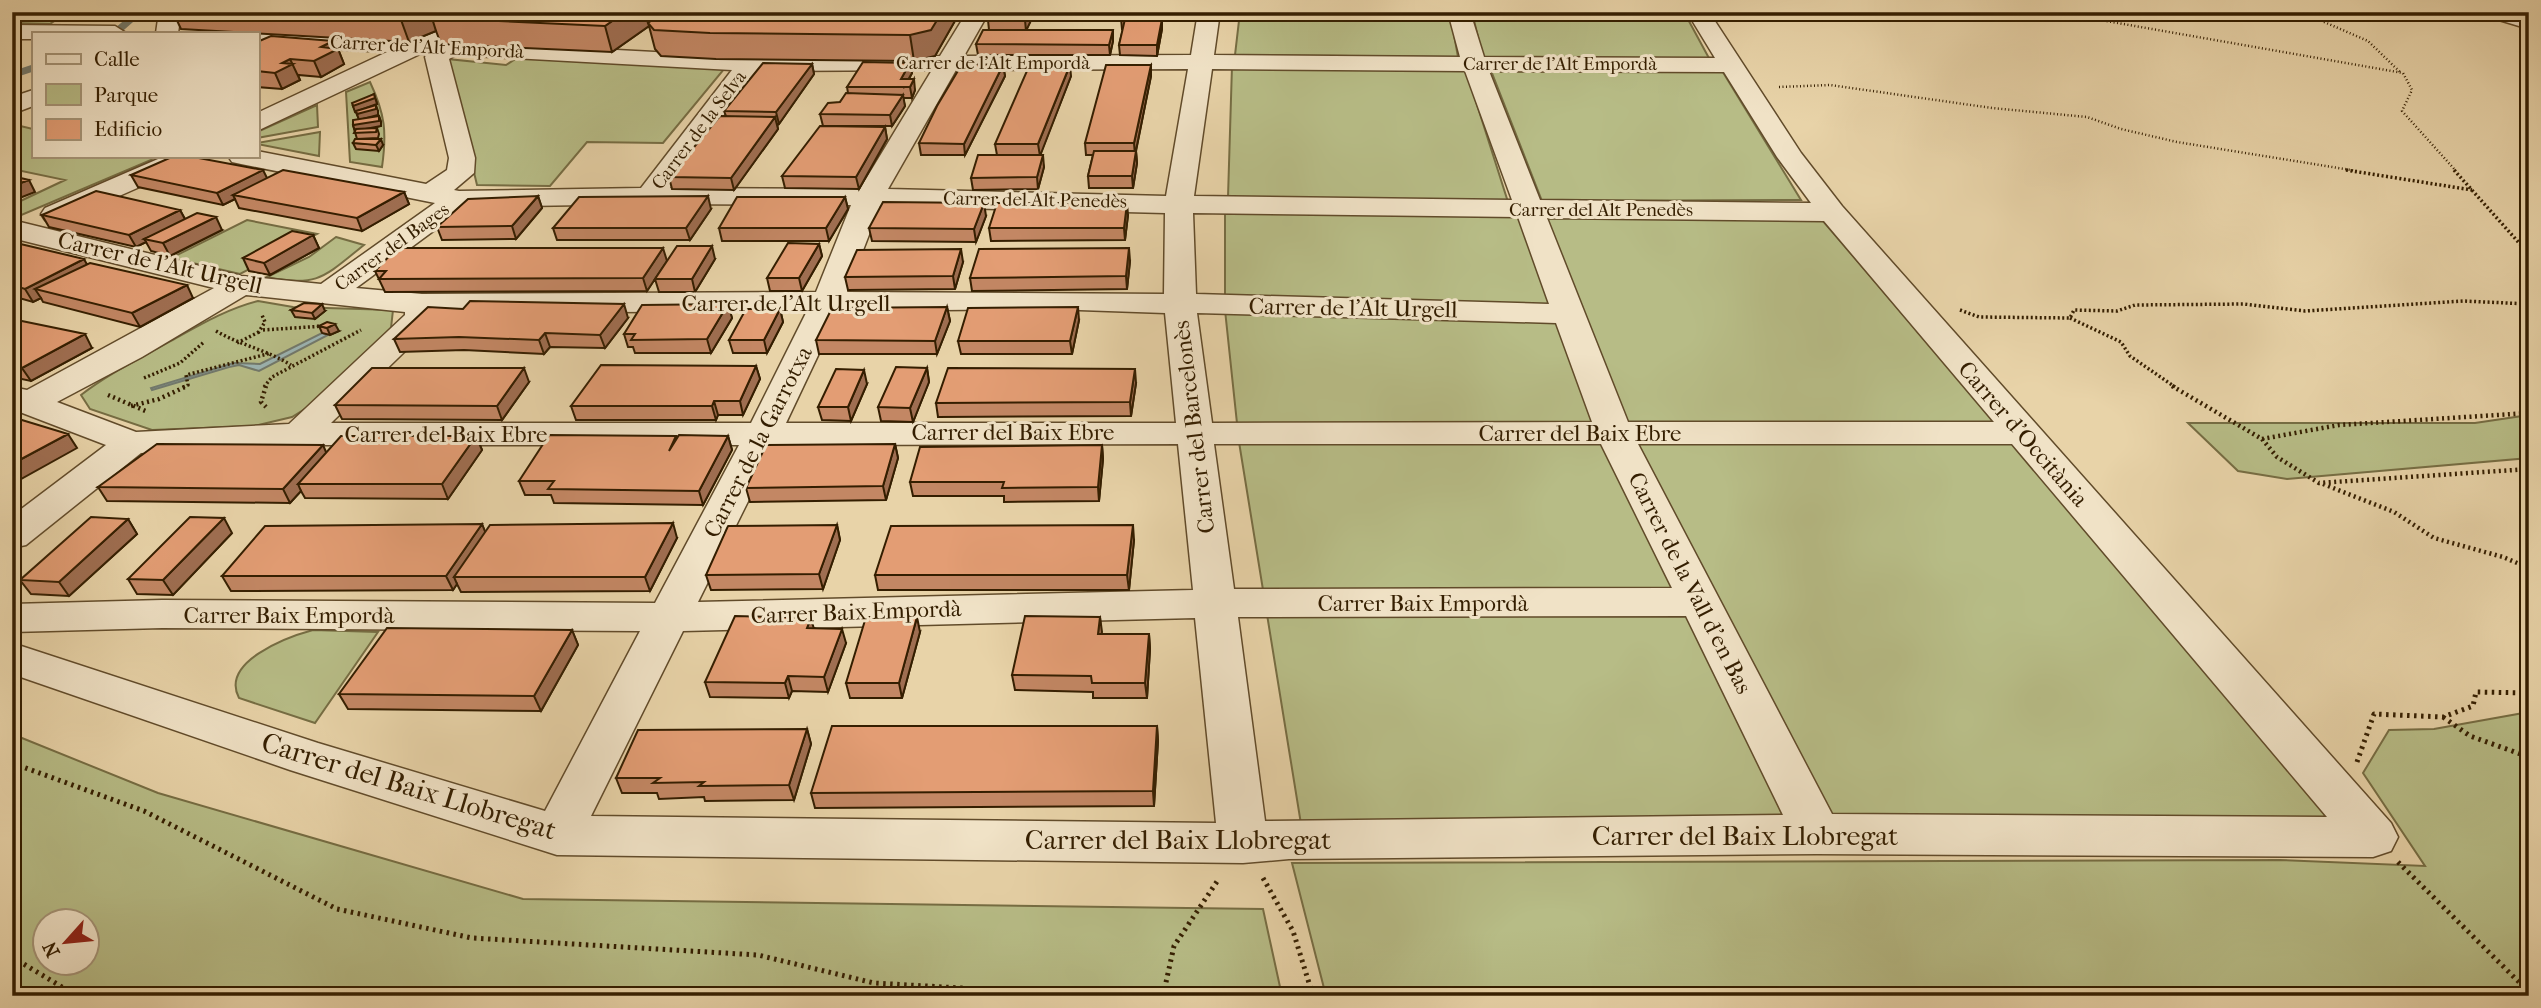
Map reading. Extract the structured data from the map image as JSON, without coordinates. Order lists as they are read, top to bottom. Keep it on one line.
{"streets":{"street":["Carrer de l'Alt Empordà","Carrer de la Selva","Carrer del Alt Penedès","Carrer del Bages","Carrer de l'Alt Urgell","Carrer del Barcelonès","Carrer del Baix Ebre","Carrer d'Occitània","Carrer de la Garrotxa","Carrer de la Vall d'en Bas","Carrer Baix Empordà","Carrer del Baix Llobregat"]},"crossings":[["Carrer de l'Alt Empordà","Carrer de la Selva"],["Carrer de l'Alt Empordà","Carrer del Bages"],["Carrer de l'Alt Empordà","Carrer del Barcelonès"],["Carrer de l'Alt Empordà","Carrer d'Occitània"],["Carrer de l'Alt Empordà","Carrer de la Garrotxa"],["Carrer de l'Alt Empordà","Carrer de la Vall d'en Bas"],["Carrer de la Selva","Carrer del Alt Penedès"],["Carrer del Alt Penedès","Carrer del Bages"],["Carrer del Alt Penedès","Carrer del Barcelonès"],["Carrer del Alt Penedès","Carrer d'Occitània"],["Carrer del Alt Penedès","Carrer de la Garrotxa"],["Carrer del Alt Penedès","Carrer de la Vall d'en Bas"],["Carrer del Bages","Carrer de l'Alt Urgell"],["Carrer de l'Alt Urgell","Carrer del Barcelonès"],["Carrer de l'Alt Urgell","Carrer de la Garrotxa"],["Carrer de l'Alt Urgell","Carrer de la Vall d'en Bas"],["Carrer del Barcelonès","Carrer del Baix Ebre"],["Carrer del Barcelonès","Carrer Baix Empordà"],["Carrer del Barcelonès","Carrer del Baix Llobregat"],["Carrer del Baix Ebre","Carrer d'Occitània"],["Carrer del Baix Ebre","Carrer de la Garrotxa"],["Carrer del Baix Ebre","Carrer de la Vall d'en Bas"],["Carrer d'Occitània","Carrer del Baix Llobregat"],["Carrer de la Garrotxa","Carrer Baix Empordà"],["Carrer de la Garrotxa","Carrer del Baix Llobregat"],["Carrer de la Vall d'en Bas","Carrer Baix Empordà"],["Carrer de la Vall d'en Bas","Carrer del Baix Llobregat"]],"legend":["Calle","Parque","Edificio"],"north":"bottom left"}
